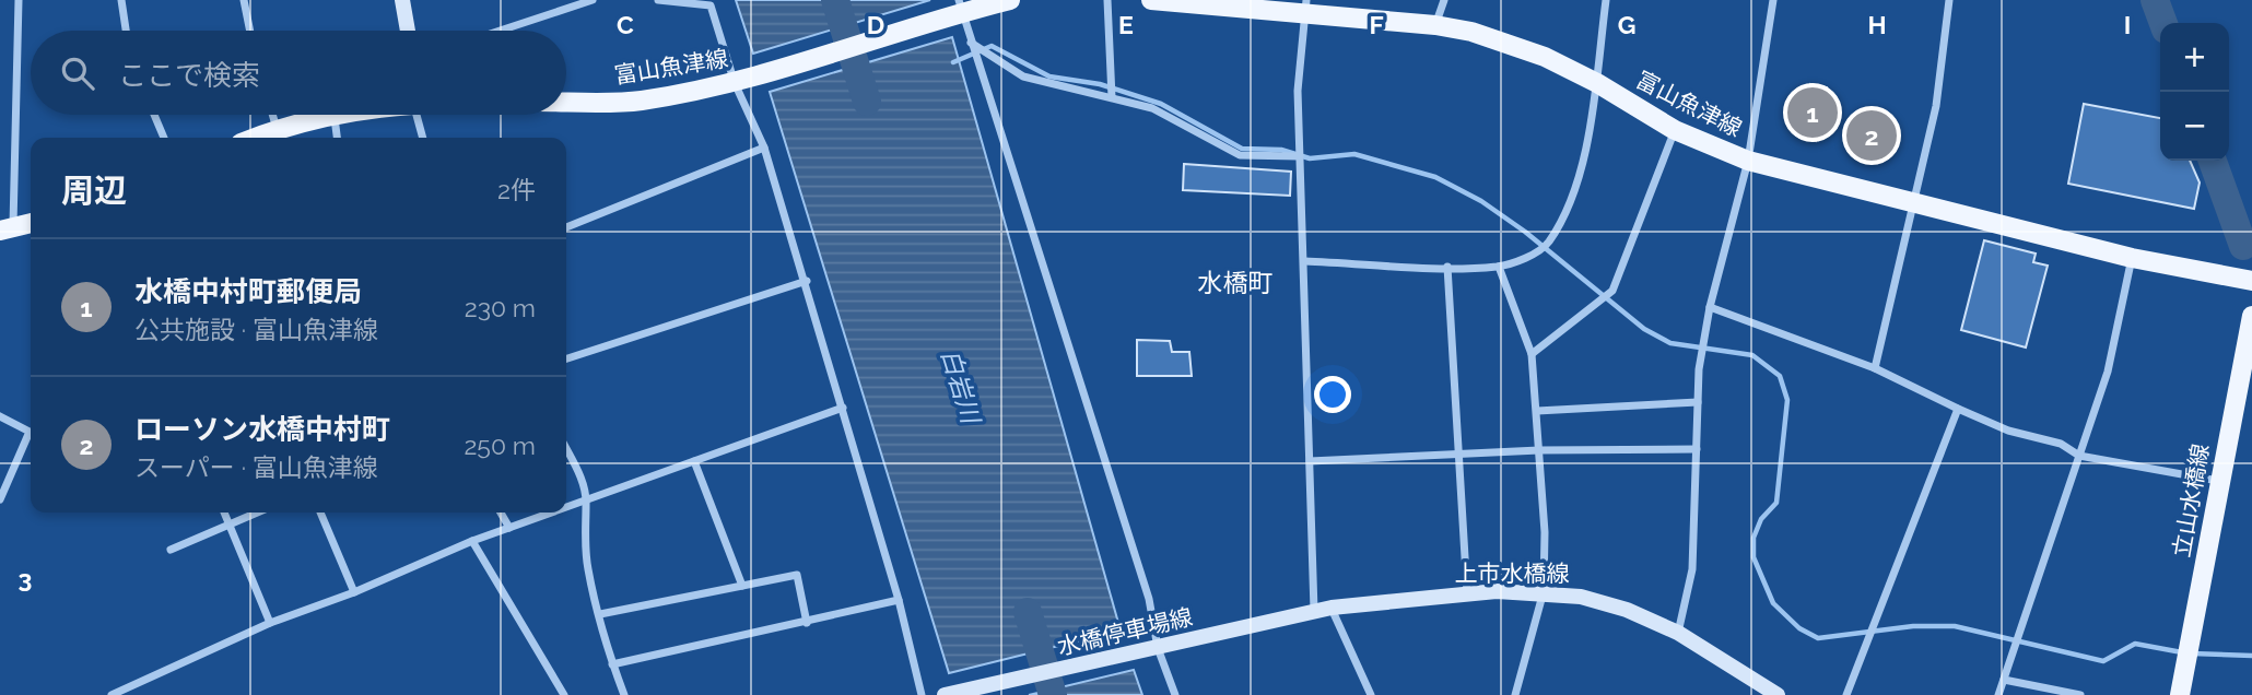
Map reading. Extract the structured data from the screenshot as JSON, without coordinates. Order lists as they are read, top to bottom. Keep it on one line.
{"streets":{"main road":["富山魚津線","立山水橋線","上市水橋線","水橋停車場線"]},"crossings":[["上市水橋線","水橋停車場線"]],"districts":["水橋町"],"water":["白岩川"],"page":{"map_buttons":["+","−"],"search":"ここで検索","pins":["1","2"],"heading":["周辺","2件"],"list":[{"mark":"1","name":"水橋中村町郵便局","note":"公共施設 · 富山魚津線","value":"230 m"},{"mark":"2","name":"ローソン水橋中村町","note":"スーパー · 富山魚津線","value":"250 m"}]},"grid":{"columns":["C","D","E","F","G","H","I"],"rows":["3"]}}
